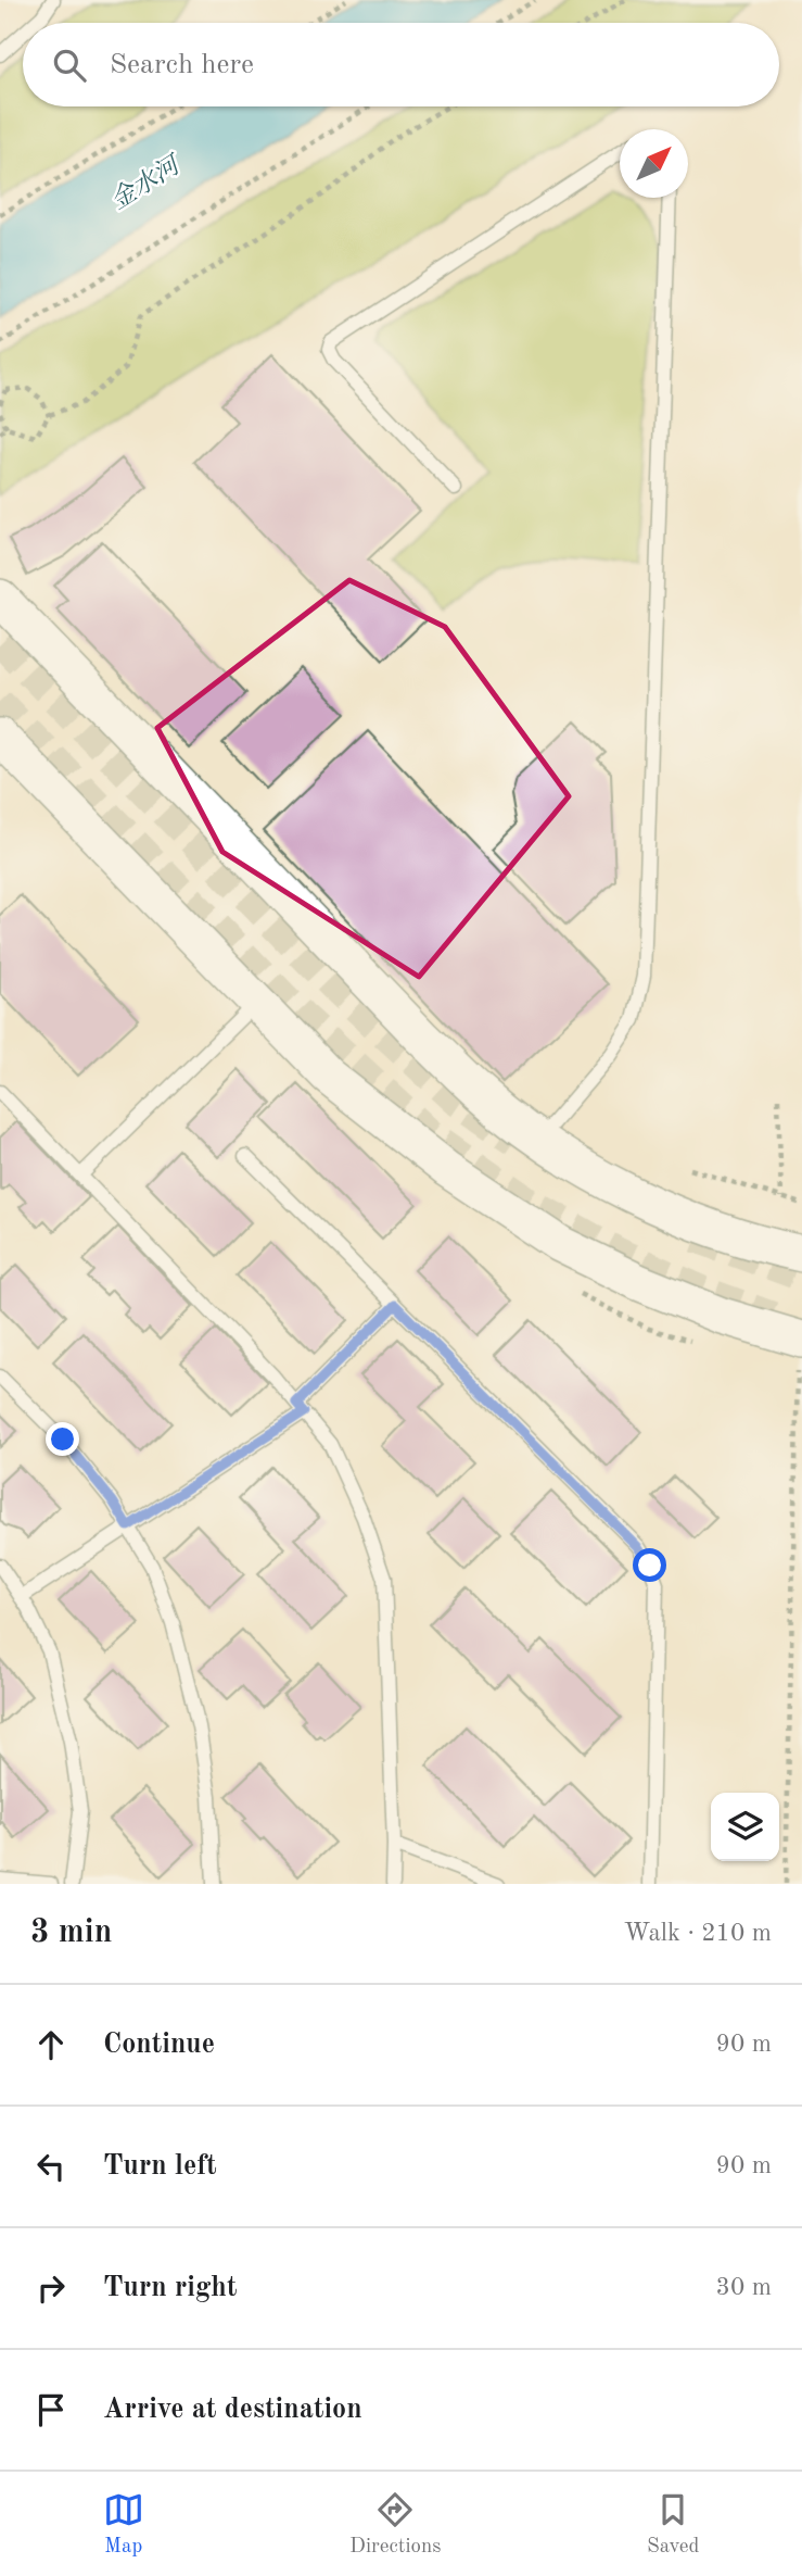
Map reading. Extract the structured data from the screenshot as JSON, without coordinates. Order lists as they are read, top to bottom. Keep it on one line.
{"water":["金水河"],"north":"top right","page":{"search":"Search here","heading":["3 min","Walk · 210 m"],"list":[["Continue","90 m"],["Turn left","90 m"],["Turn right","30 m"],"Arrive at destination"],"nav":["Map","Directions","Saved"]}}
